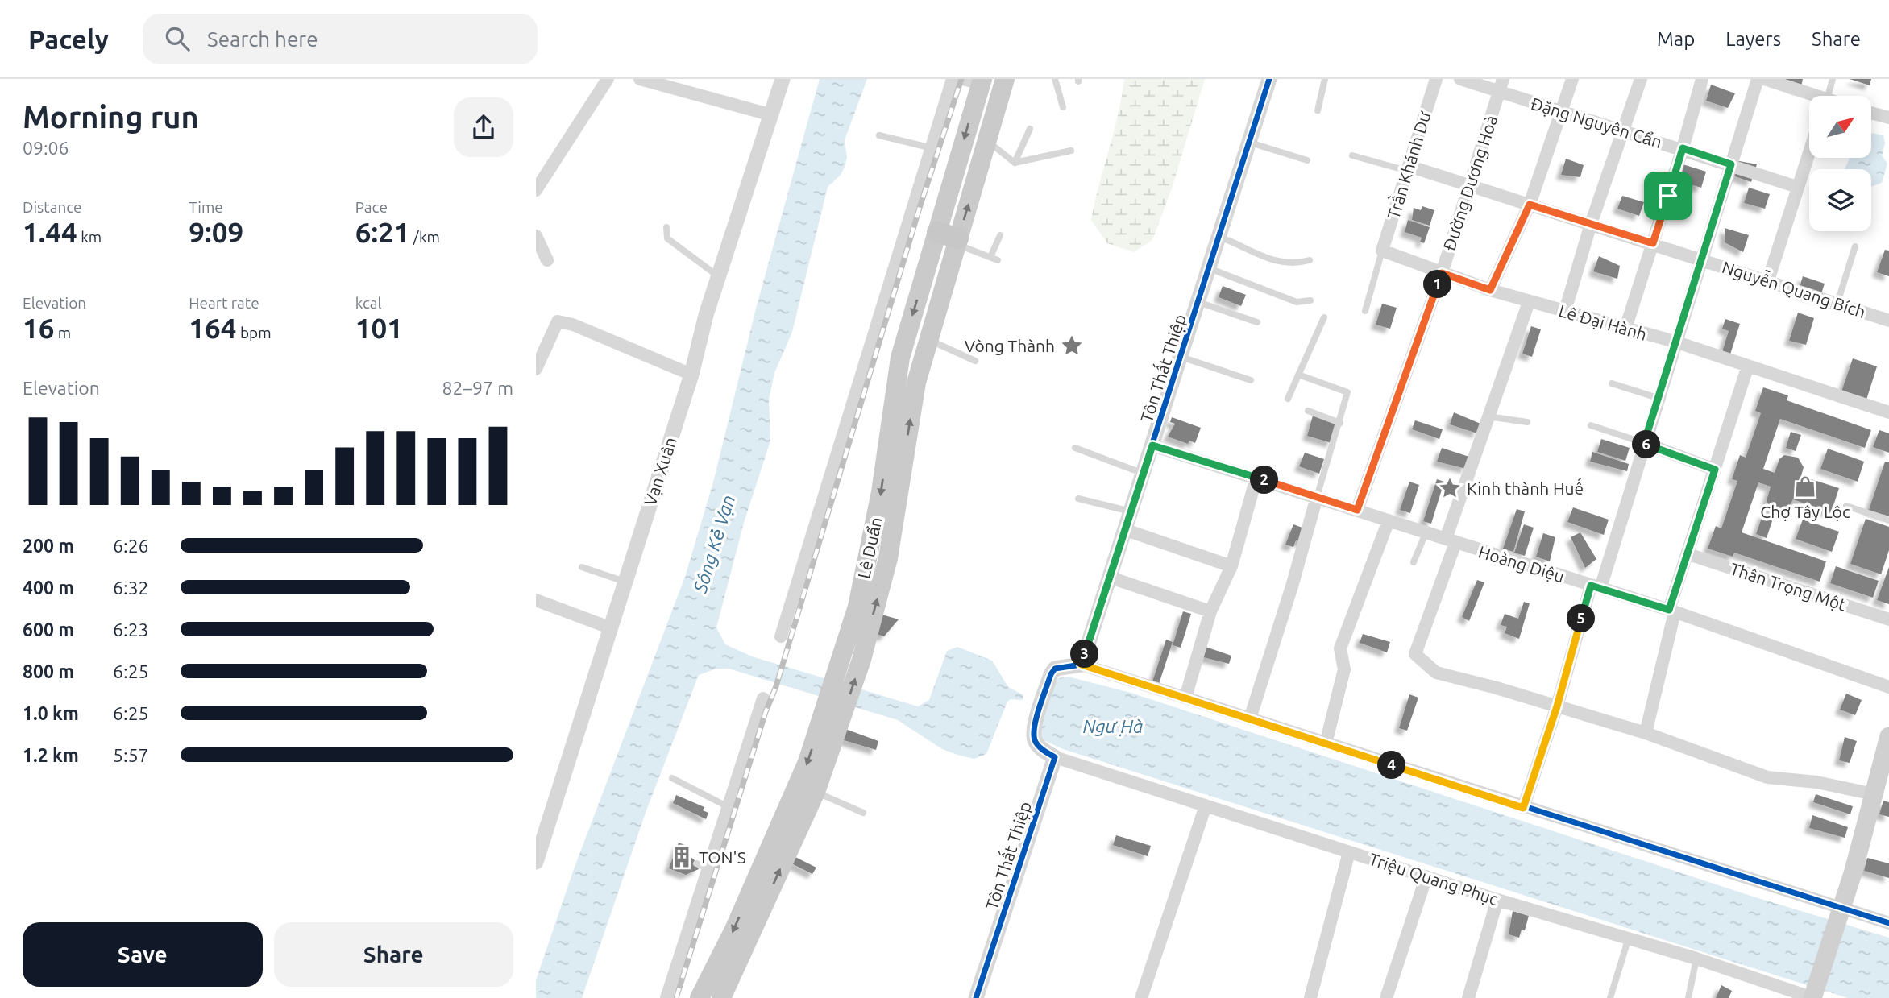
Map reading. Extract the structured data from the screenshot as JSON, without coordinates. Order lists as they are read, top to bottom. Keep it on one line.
{"streets":{"main road":["Lê Duẩn"],"street":["Đặng Nguyên Cẩn","Trần Khánh Dư","Đường Dương Hoà","Nguyễn Quang Bích","Lê Đại Hành","Tôn Thất Thiệp","Vạn Xuân","Hoàng Diệu","Thân Trọng Một","Triệu Quang Phục"]},"crossings":[["Đặng Nguyên Cẩn","Đường Dương Hoà"],["Trần Khánh Dư","Nguyễn Quang Bích"],["Trần Khánh Dư","Lê Đại Hành"],["Đường Dương Hoà","Nguyễn Quang Bích"],["Đường Dương Hoà","Lê Đại Hành"],["Đường Dương Hoà","Hoàng Diệu"],["Tôn Thất Thiệp","Hoàng Diệu"],["Tôn Thất Thiệp","Triệu Quang Phục"]],"water":["Sông Kẻ Vạn","Ngự Hà"],"places":{"place":["Vòng Thành","Kinh thành Huế"],"shop":["Chợ Tây Lộc"],"building":["TON'S"]},"north":"top right","page":{"header":"Pacely","search":"Search here","nav":["Map","Layers","Share"],"heading":["Morning run","09:06"],"stats":[["Distance","1.44 km"],["Time","9:09"],["Pace","6:21 /km"],["Elevation","16 m"],["Heart rate","164 bpm"],["kcal","101"]],"pins":["1","6","2","5","3","4"],"chart":["Elevation","82–97 m"],"list":[{"name":"200 m","note":"6:26"},{"name":"400 m","note":"6:32"},{"name":"600 m","note":"6:23"},{"name":"800 m","note":"6:25"},{"name":"1.0 km","note":"6:25"},{"name":"1.2 km","note":"5:57"}],"buttons":["Save","Share"]}}
